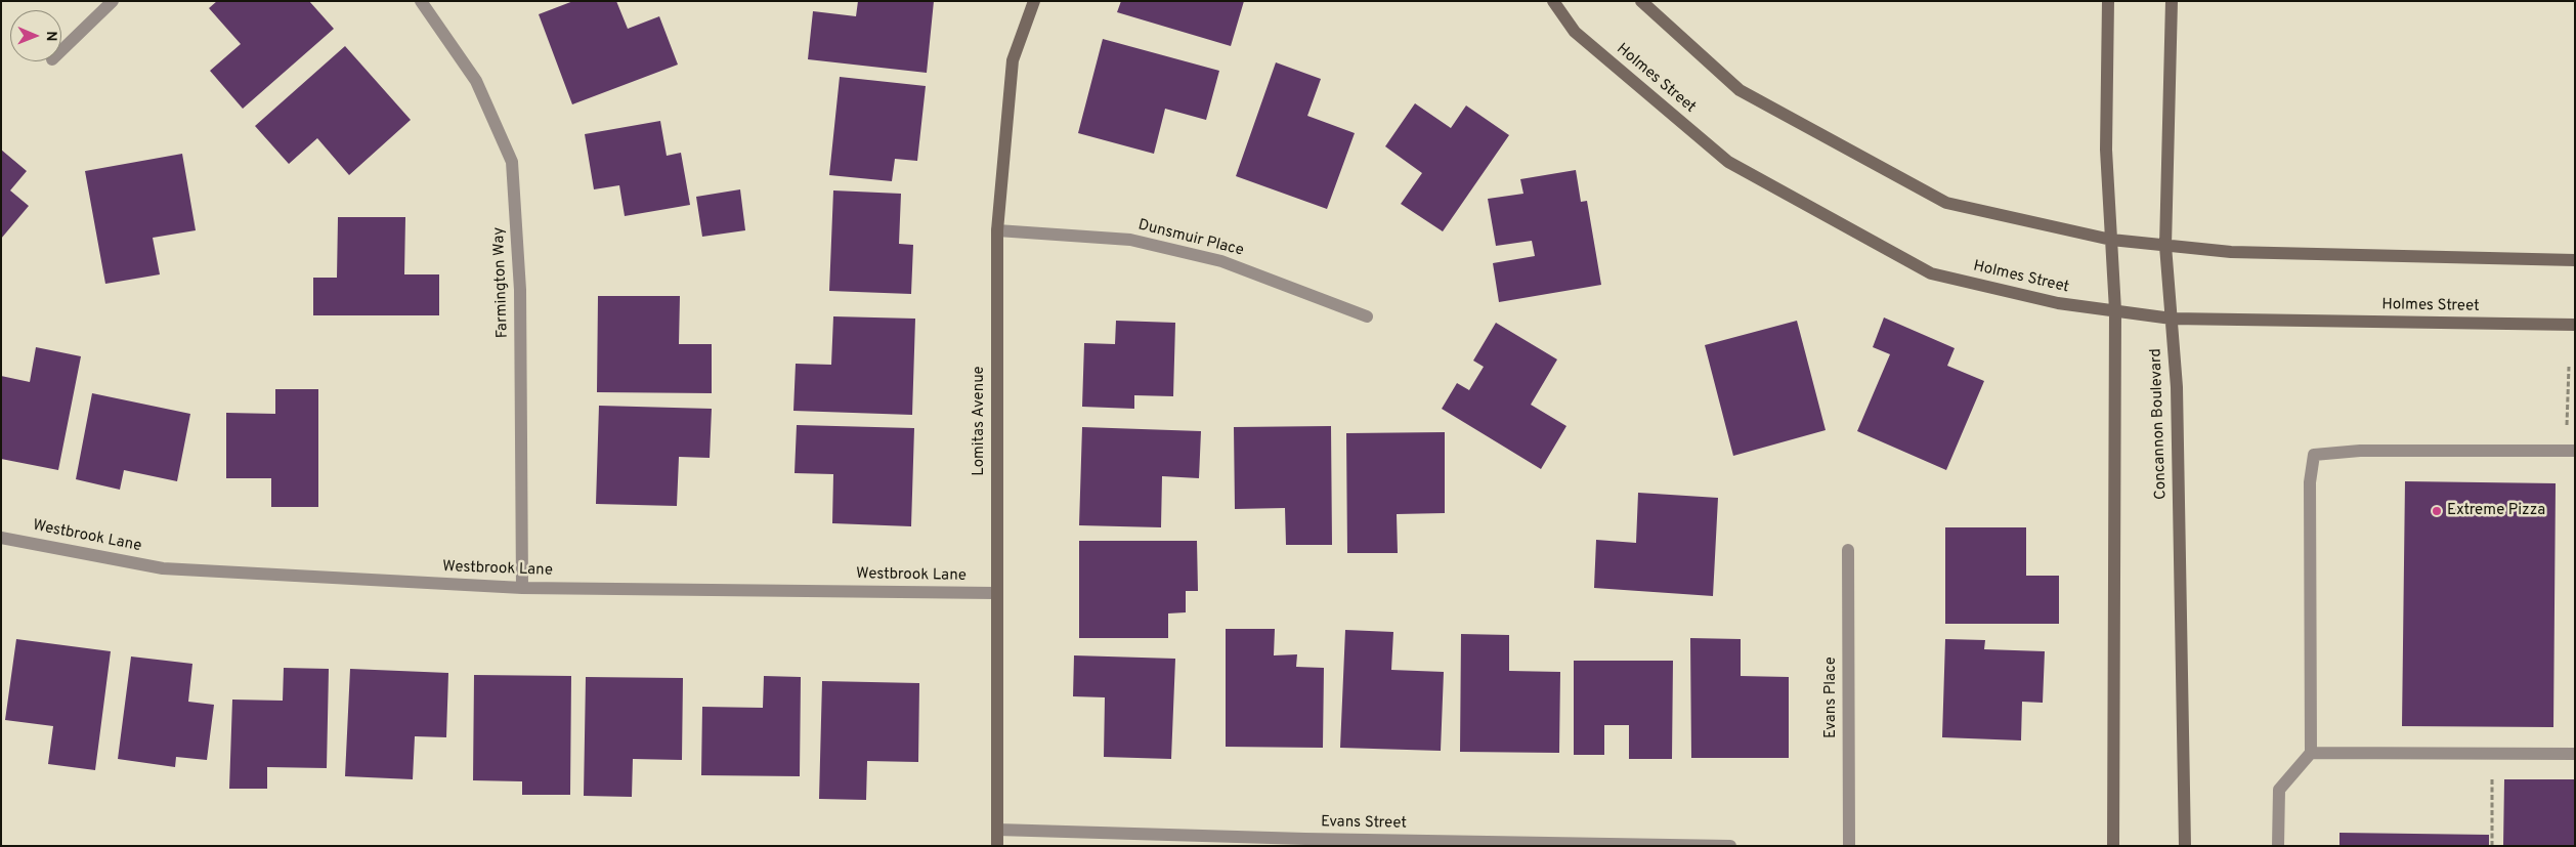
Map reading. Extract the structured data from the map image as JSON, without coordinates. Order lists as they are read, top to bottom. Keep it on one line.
{"streets":{"main road":["Holmes Street","Lomitas Avenue","Concannon Boulevard"],"street":["Dunsmuir Place","Farmington Way","Westbrook Lane","Evans Place","Evans Street"]},"crossings":[["Holmes Street","Concannon Boulevard"],["Dunsmuir Place","Lomitas Avenue"],["Farmington Way","Westbrook Lane"],["Lomitas Avenue","Westbrook Lane"],["Lomitas Avenue","Evans Street"]],"places":["Extreme Pizza"],"north":"right"}
